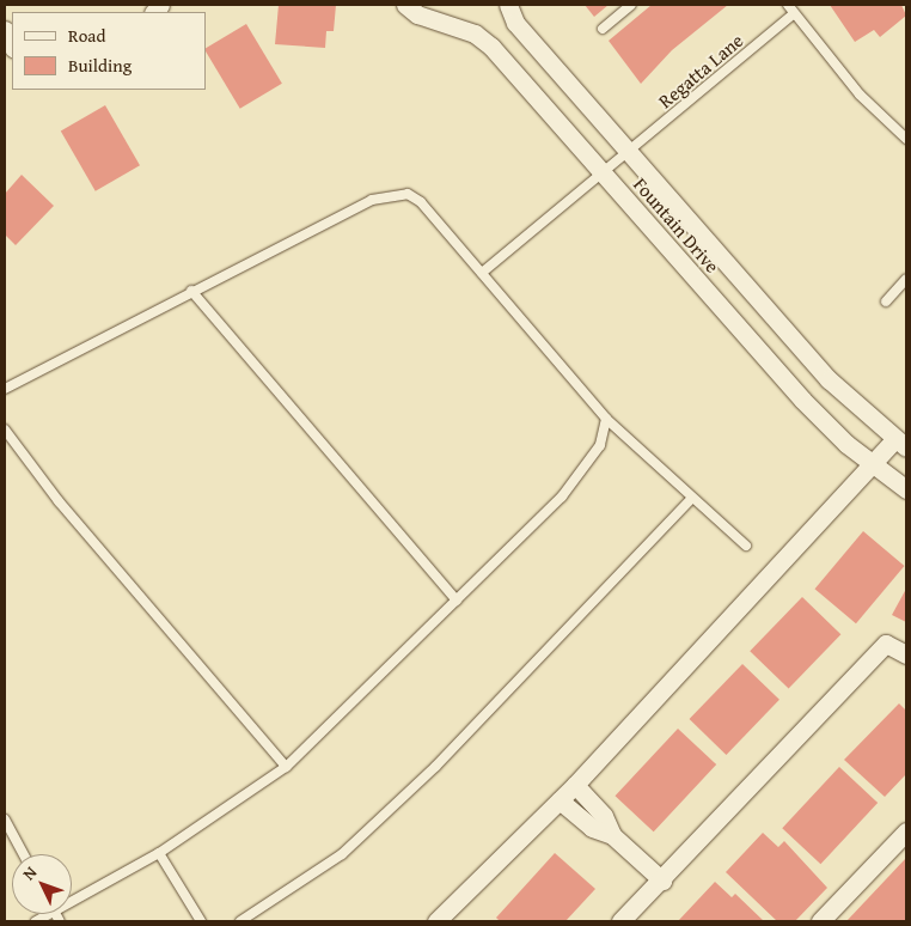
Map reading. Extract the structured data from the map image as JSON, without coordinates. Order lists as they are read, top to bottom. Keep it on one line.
{"streets":{"street":["Fountain Drive"],"lane":["Regatta Lane"]},"crossings":[["Regatta Lane","Fountain Drive"]],"legend":["Road","Building"],"north":"top left"}
